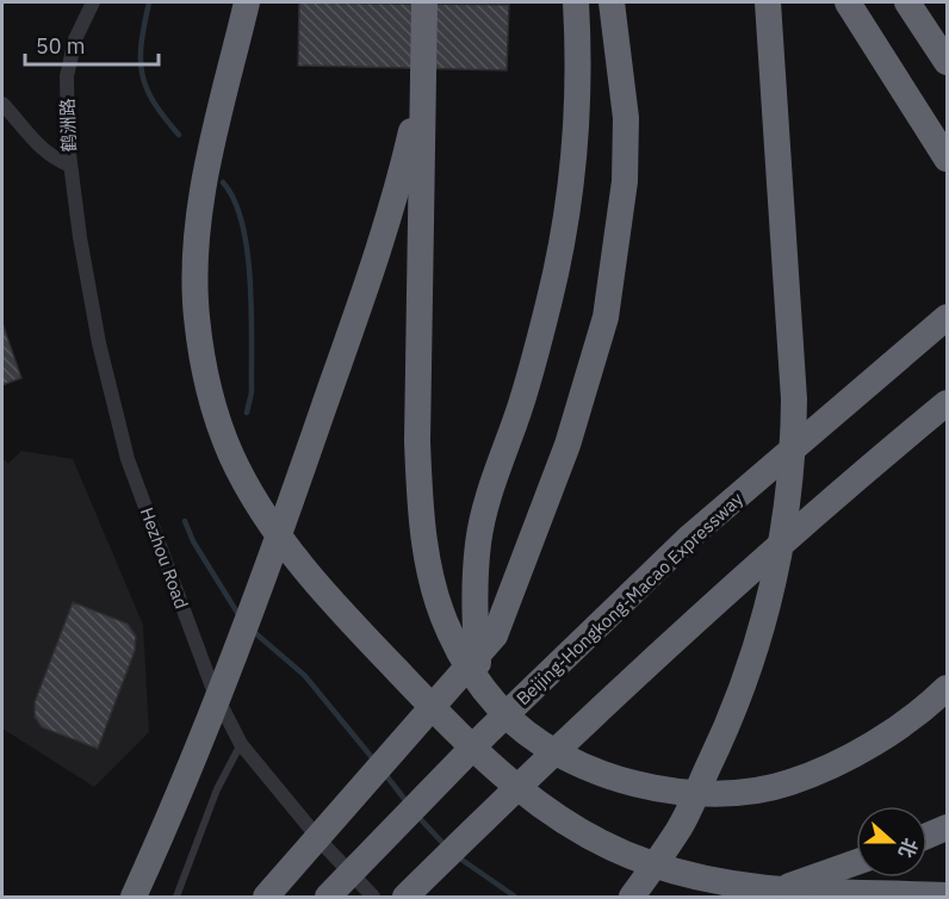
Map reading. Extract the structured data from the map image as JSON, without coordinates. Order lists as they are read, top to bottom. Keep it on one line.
{"streets":{"highway":["Beijing-Hongkong-Macao Expressway"],"street":["鹤洲路","Hezhou Road"]},"crossings":[["鹤洲路","Hezhou Road"]],"scale_bar":"50 m","north":"right"}
